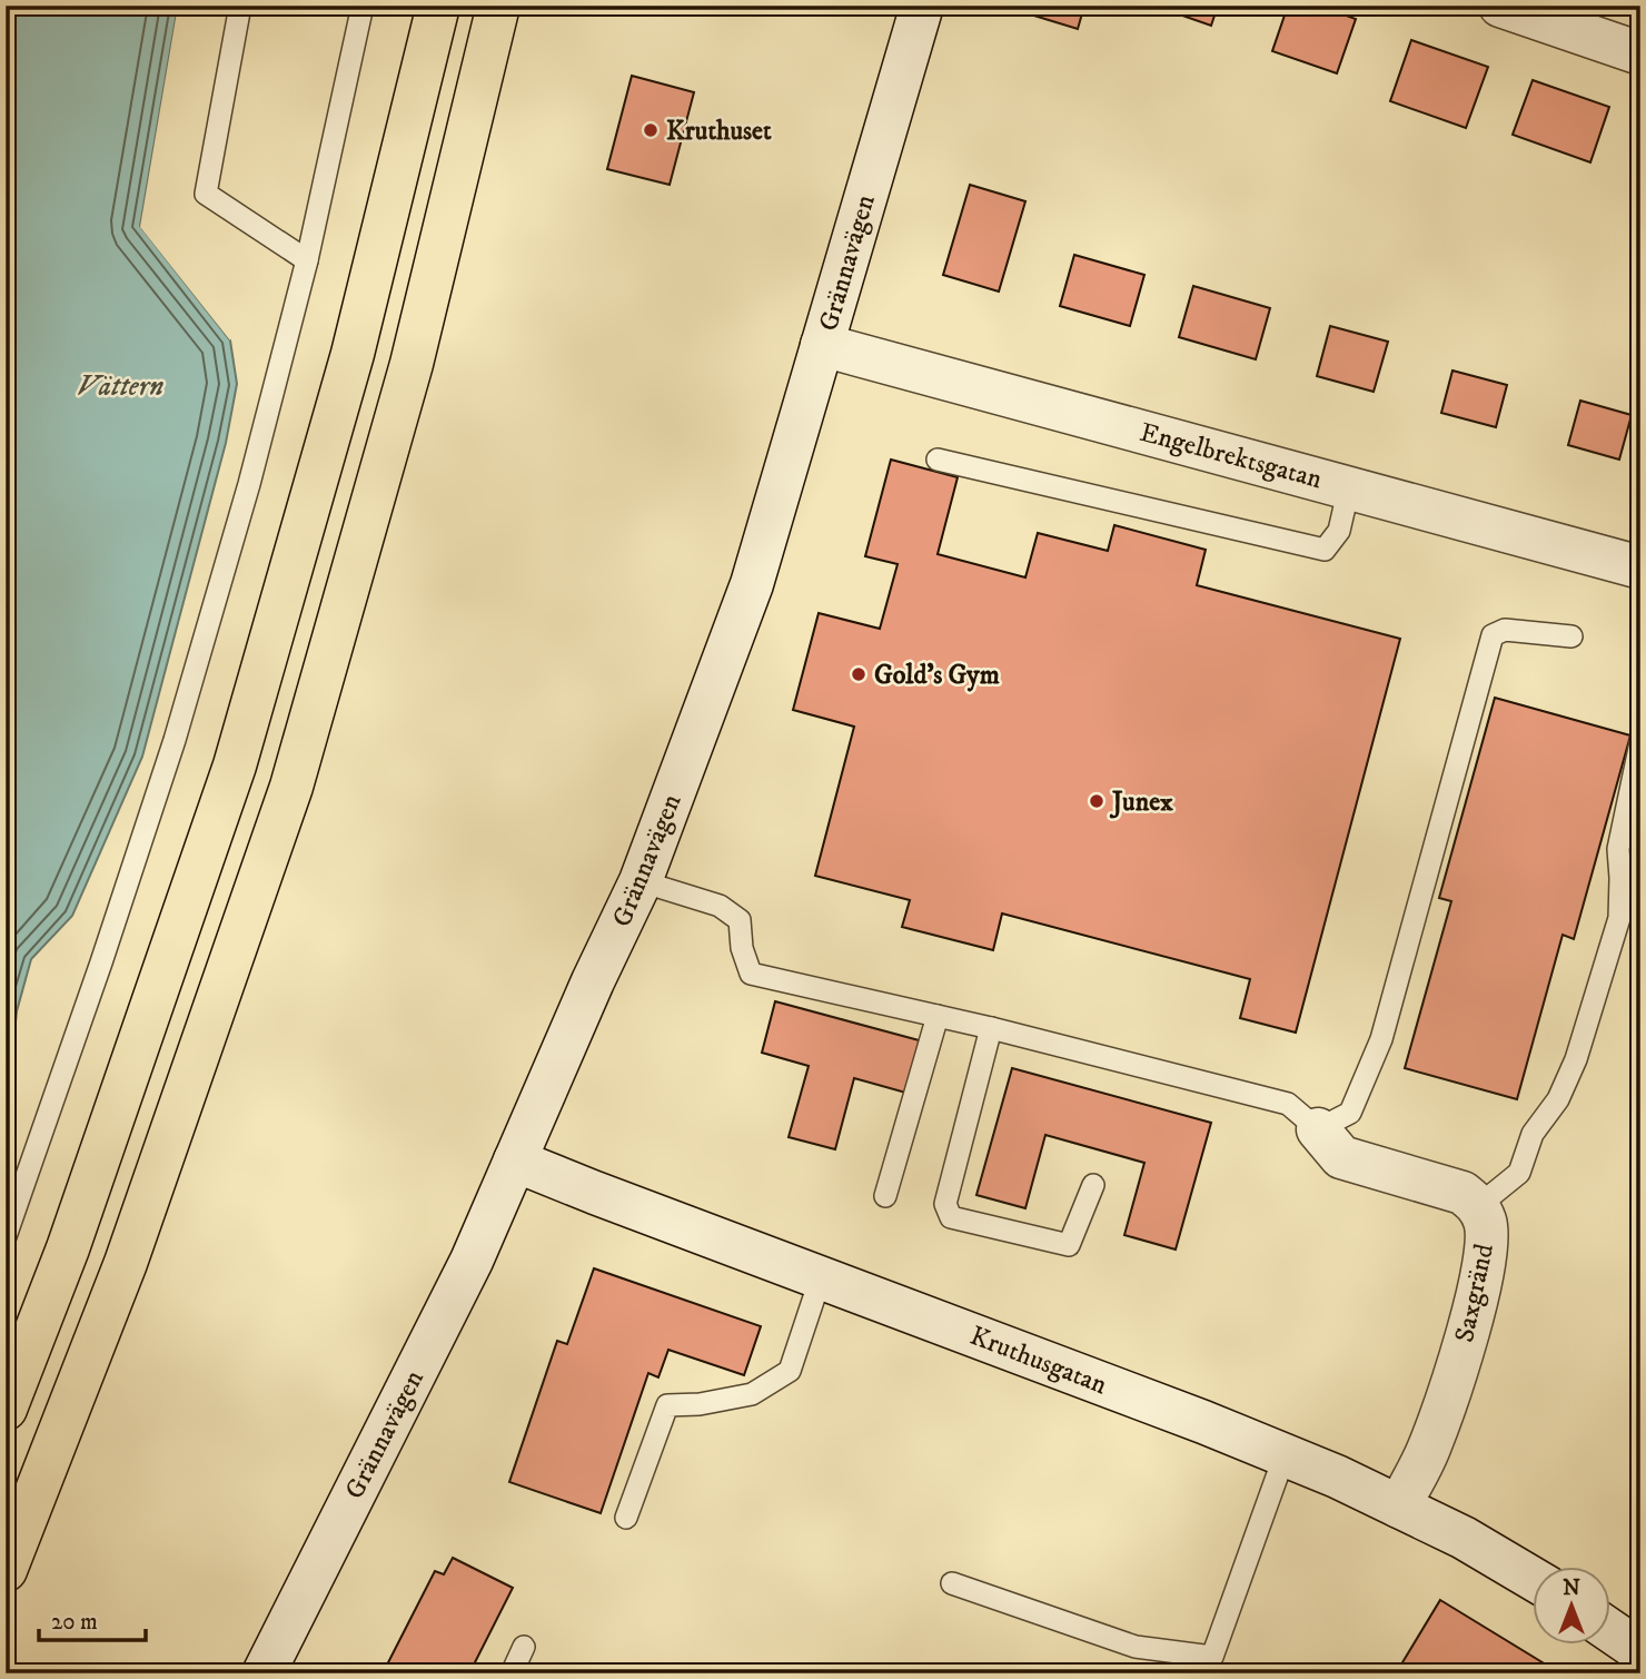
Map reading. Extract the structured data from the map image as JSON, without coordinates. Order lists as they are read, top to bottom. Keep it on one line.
{"streets":{"main road":["Grännavägen","Engelbrektsgatan","Saxgränd","Kruthusgatan"]},"crossings":[["Grännavägen","Engelbrektsgatan"],["Grännavägen","Kruthusgatan"],["Saxgränd","Kruthusgatan"]],"water":["Vättern"],"places":["Kruthuset","Gold's Gym","Junex"],"scale_bar":"20 m","north":"top"}
